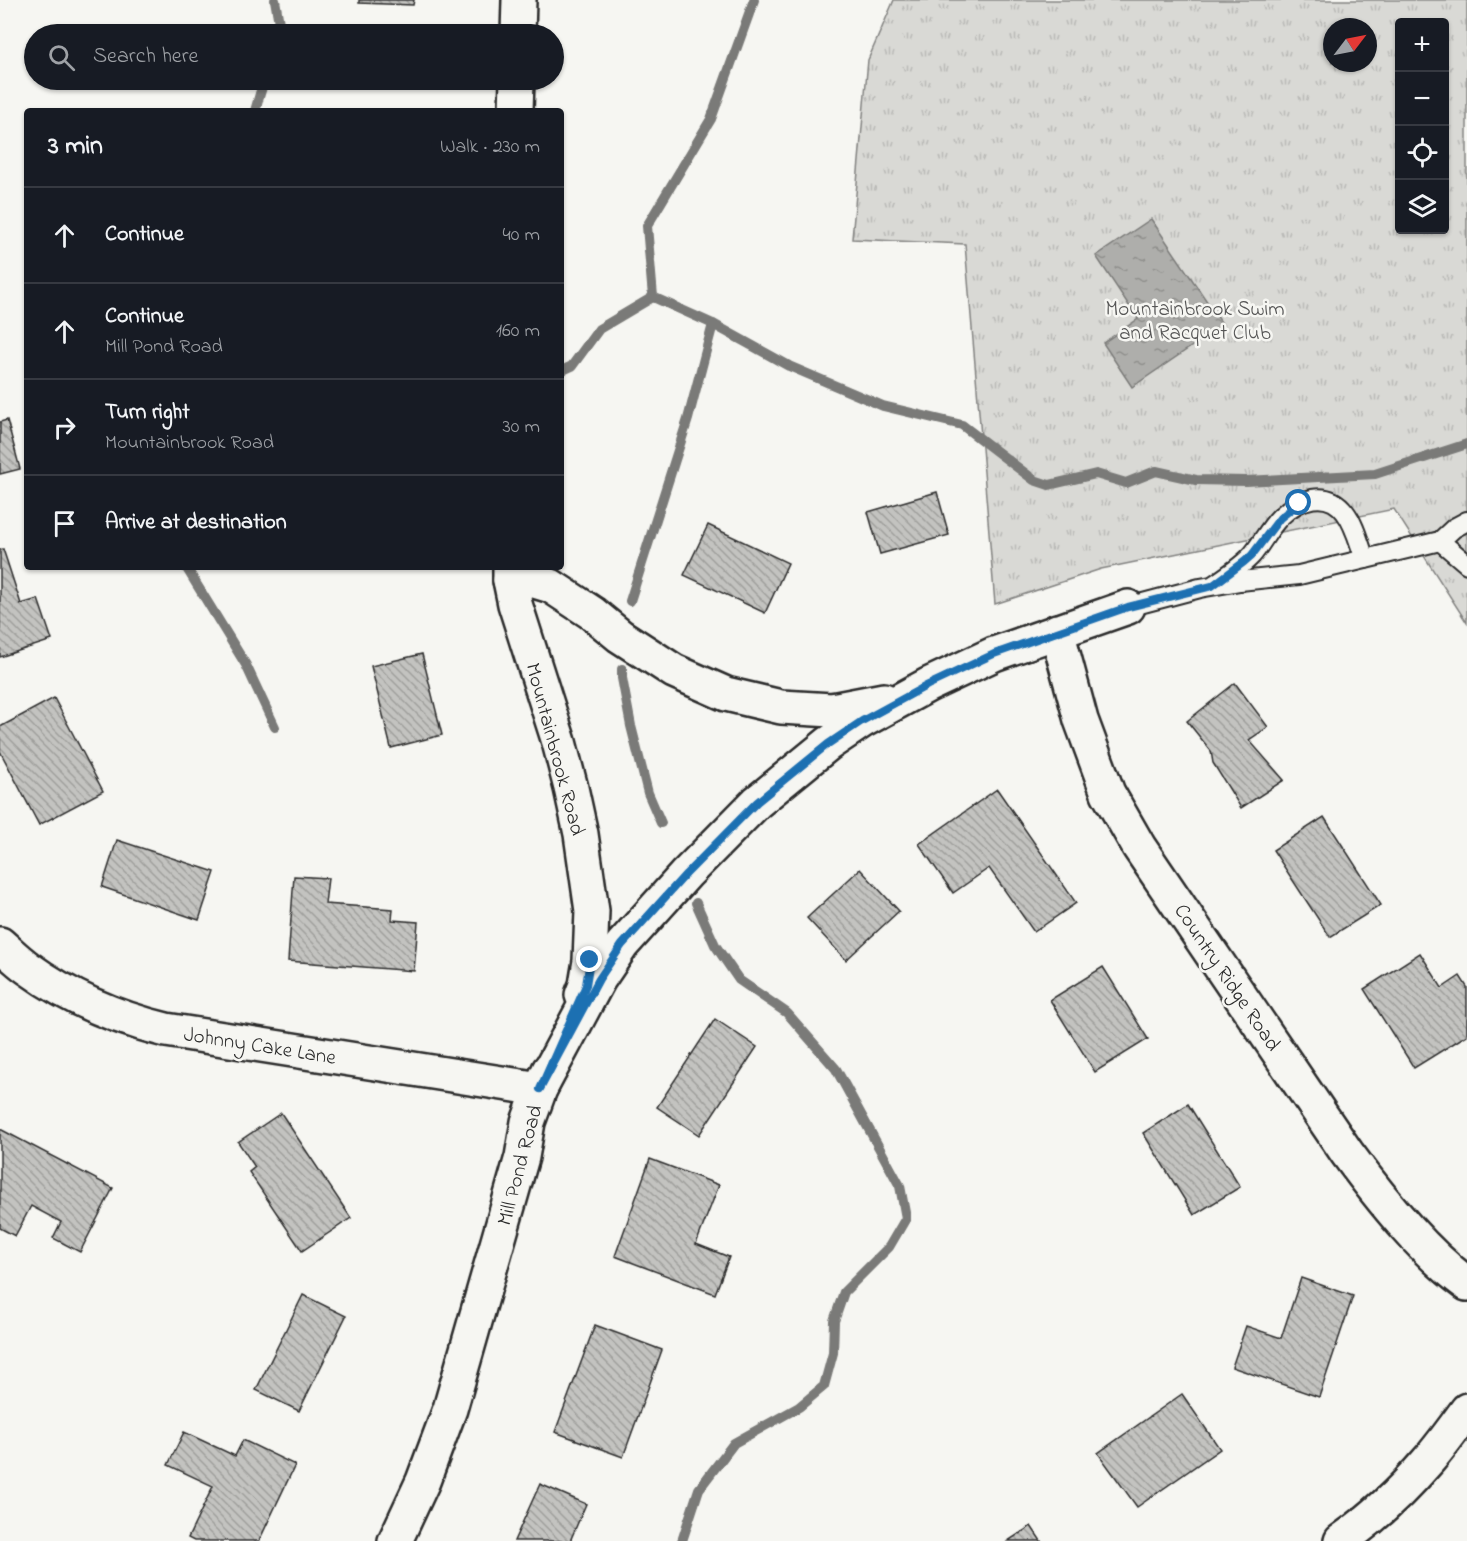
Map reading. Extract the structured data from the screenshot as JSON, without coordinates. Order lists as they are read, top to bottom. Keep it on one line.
{"streets":{"street":["Mountainbrook Road","Country Ridge Road","Johnny Cake Lane","Mill Pond Road"]},"crossings":[["Mountainbrook Road","Johnny Cake Lane"],["Mountainbrook Road","Mill Pond Road"],["Country Ridge Road","Mill Pond Road"],["Johnny Cake Lane","Mill Pond Road"]],"parks":["Mountainbrook Swim and Racquet Club"],"north":"top right","page":{"map_buttons":["+","−"],"search":"Search here","heading":["3 min","Walk · 230 m"],"list":[["Continue","40 m"],["Continue","Mill Pond Road","160 m"],["Turn right","Mountainbrook Road","30 m"],"Arrive at destination"]}}
